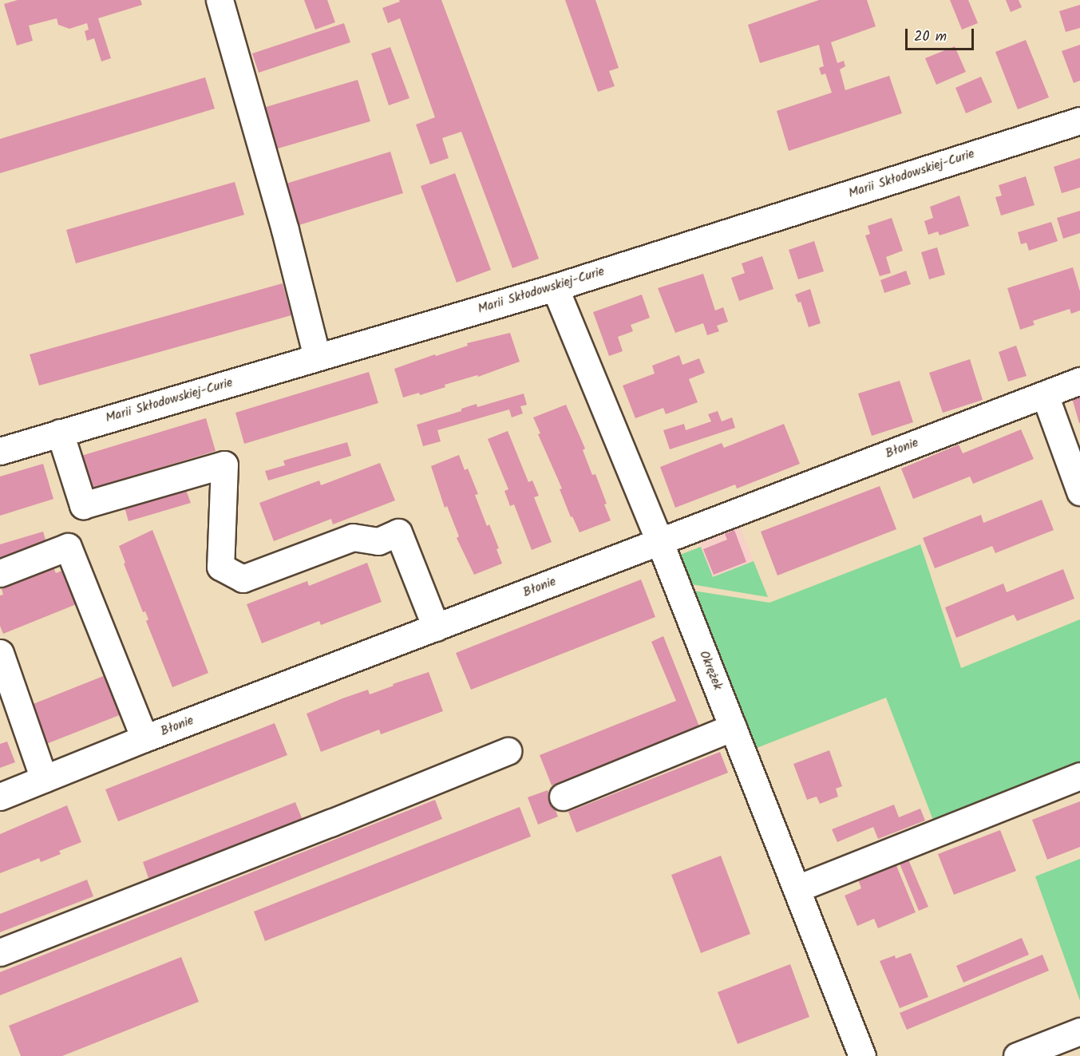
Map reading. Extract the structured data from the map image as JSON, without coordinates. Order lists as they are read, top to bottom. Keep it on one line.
{"streets":{"street":["Marii Skłodowskiej-Curie","Błonie","Okrężek"]},"crossings":[["Marii Skłodowskiej-Curie","Okrężek"],["Błonie","Okrężek"]],"scale_bar":"20 m"}
